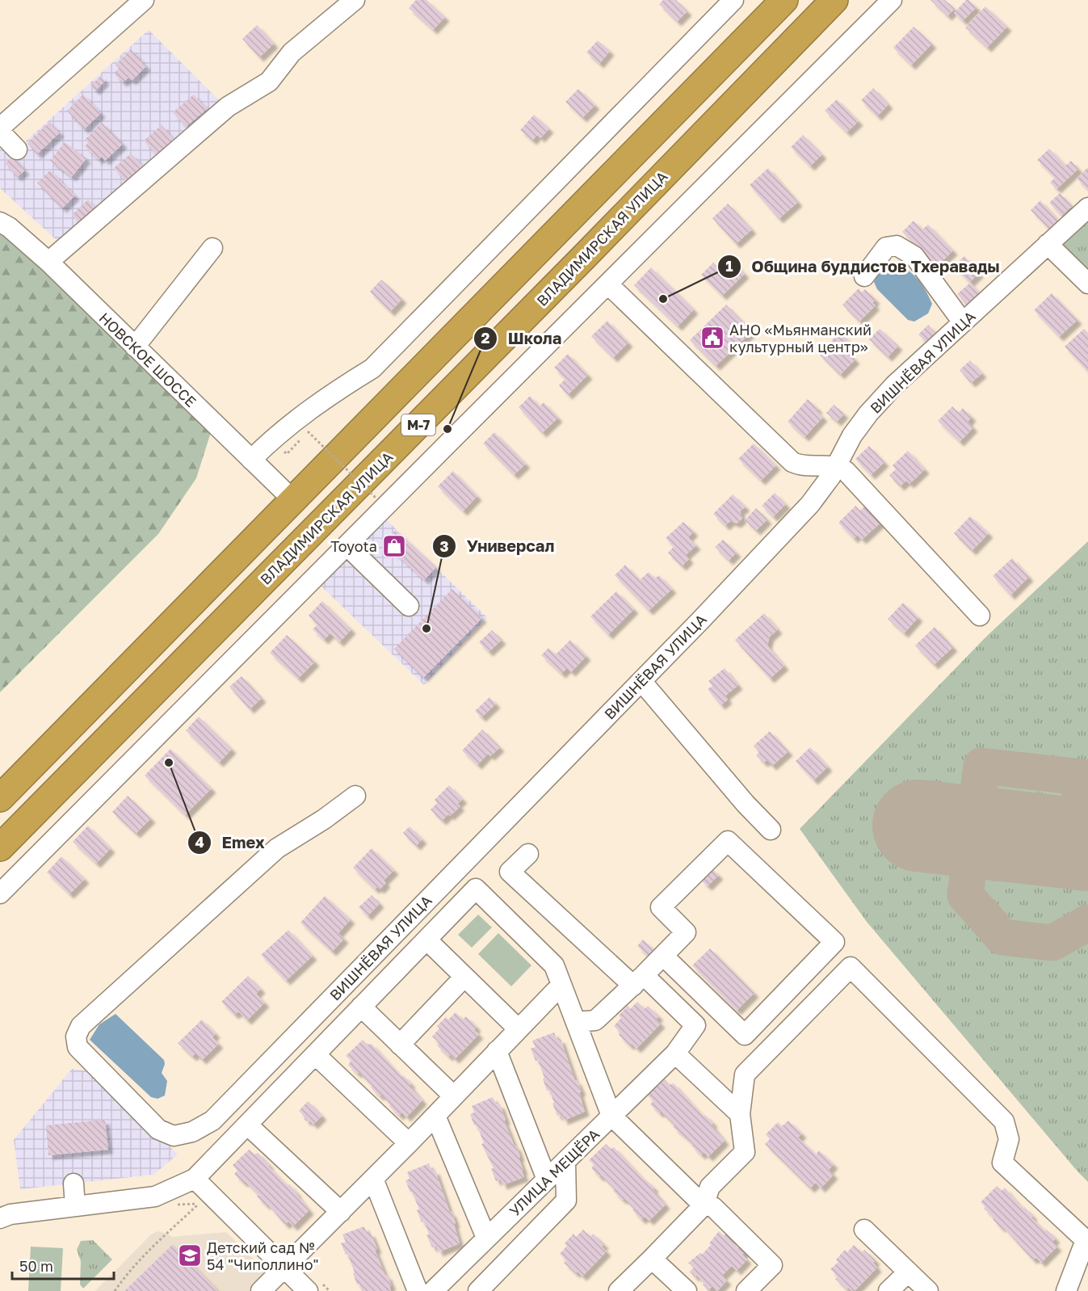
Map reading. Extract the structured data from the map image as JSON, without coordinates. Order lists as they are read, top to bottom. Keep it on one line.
{"streets":{"highway":["ВЛАДИМИРСКАЯ УЛИЦА","М-7"],"street":["НОВСКОЕ ШОССЕ","ВИШНЁВАЯ УЛИЦА","УЛИЦА МЕЩЁРА"]},"crossings":[["НОВСКОЕ ШОССЕ","М-7"]],"places":{"other":["Община буддистов Тхеравады","Школа","Универсал","Emex"],"public building":["АНО «Мьянманский культурный центр»"],"shop":["Toyota"],"school or university":["Детский сад № 54 \"Чиполлино\""]},"scale_bar":"50 m"}
